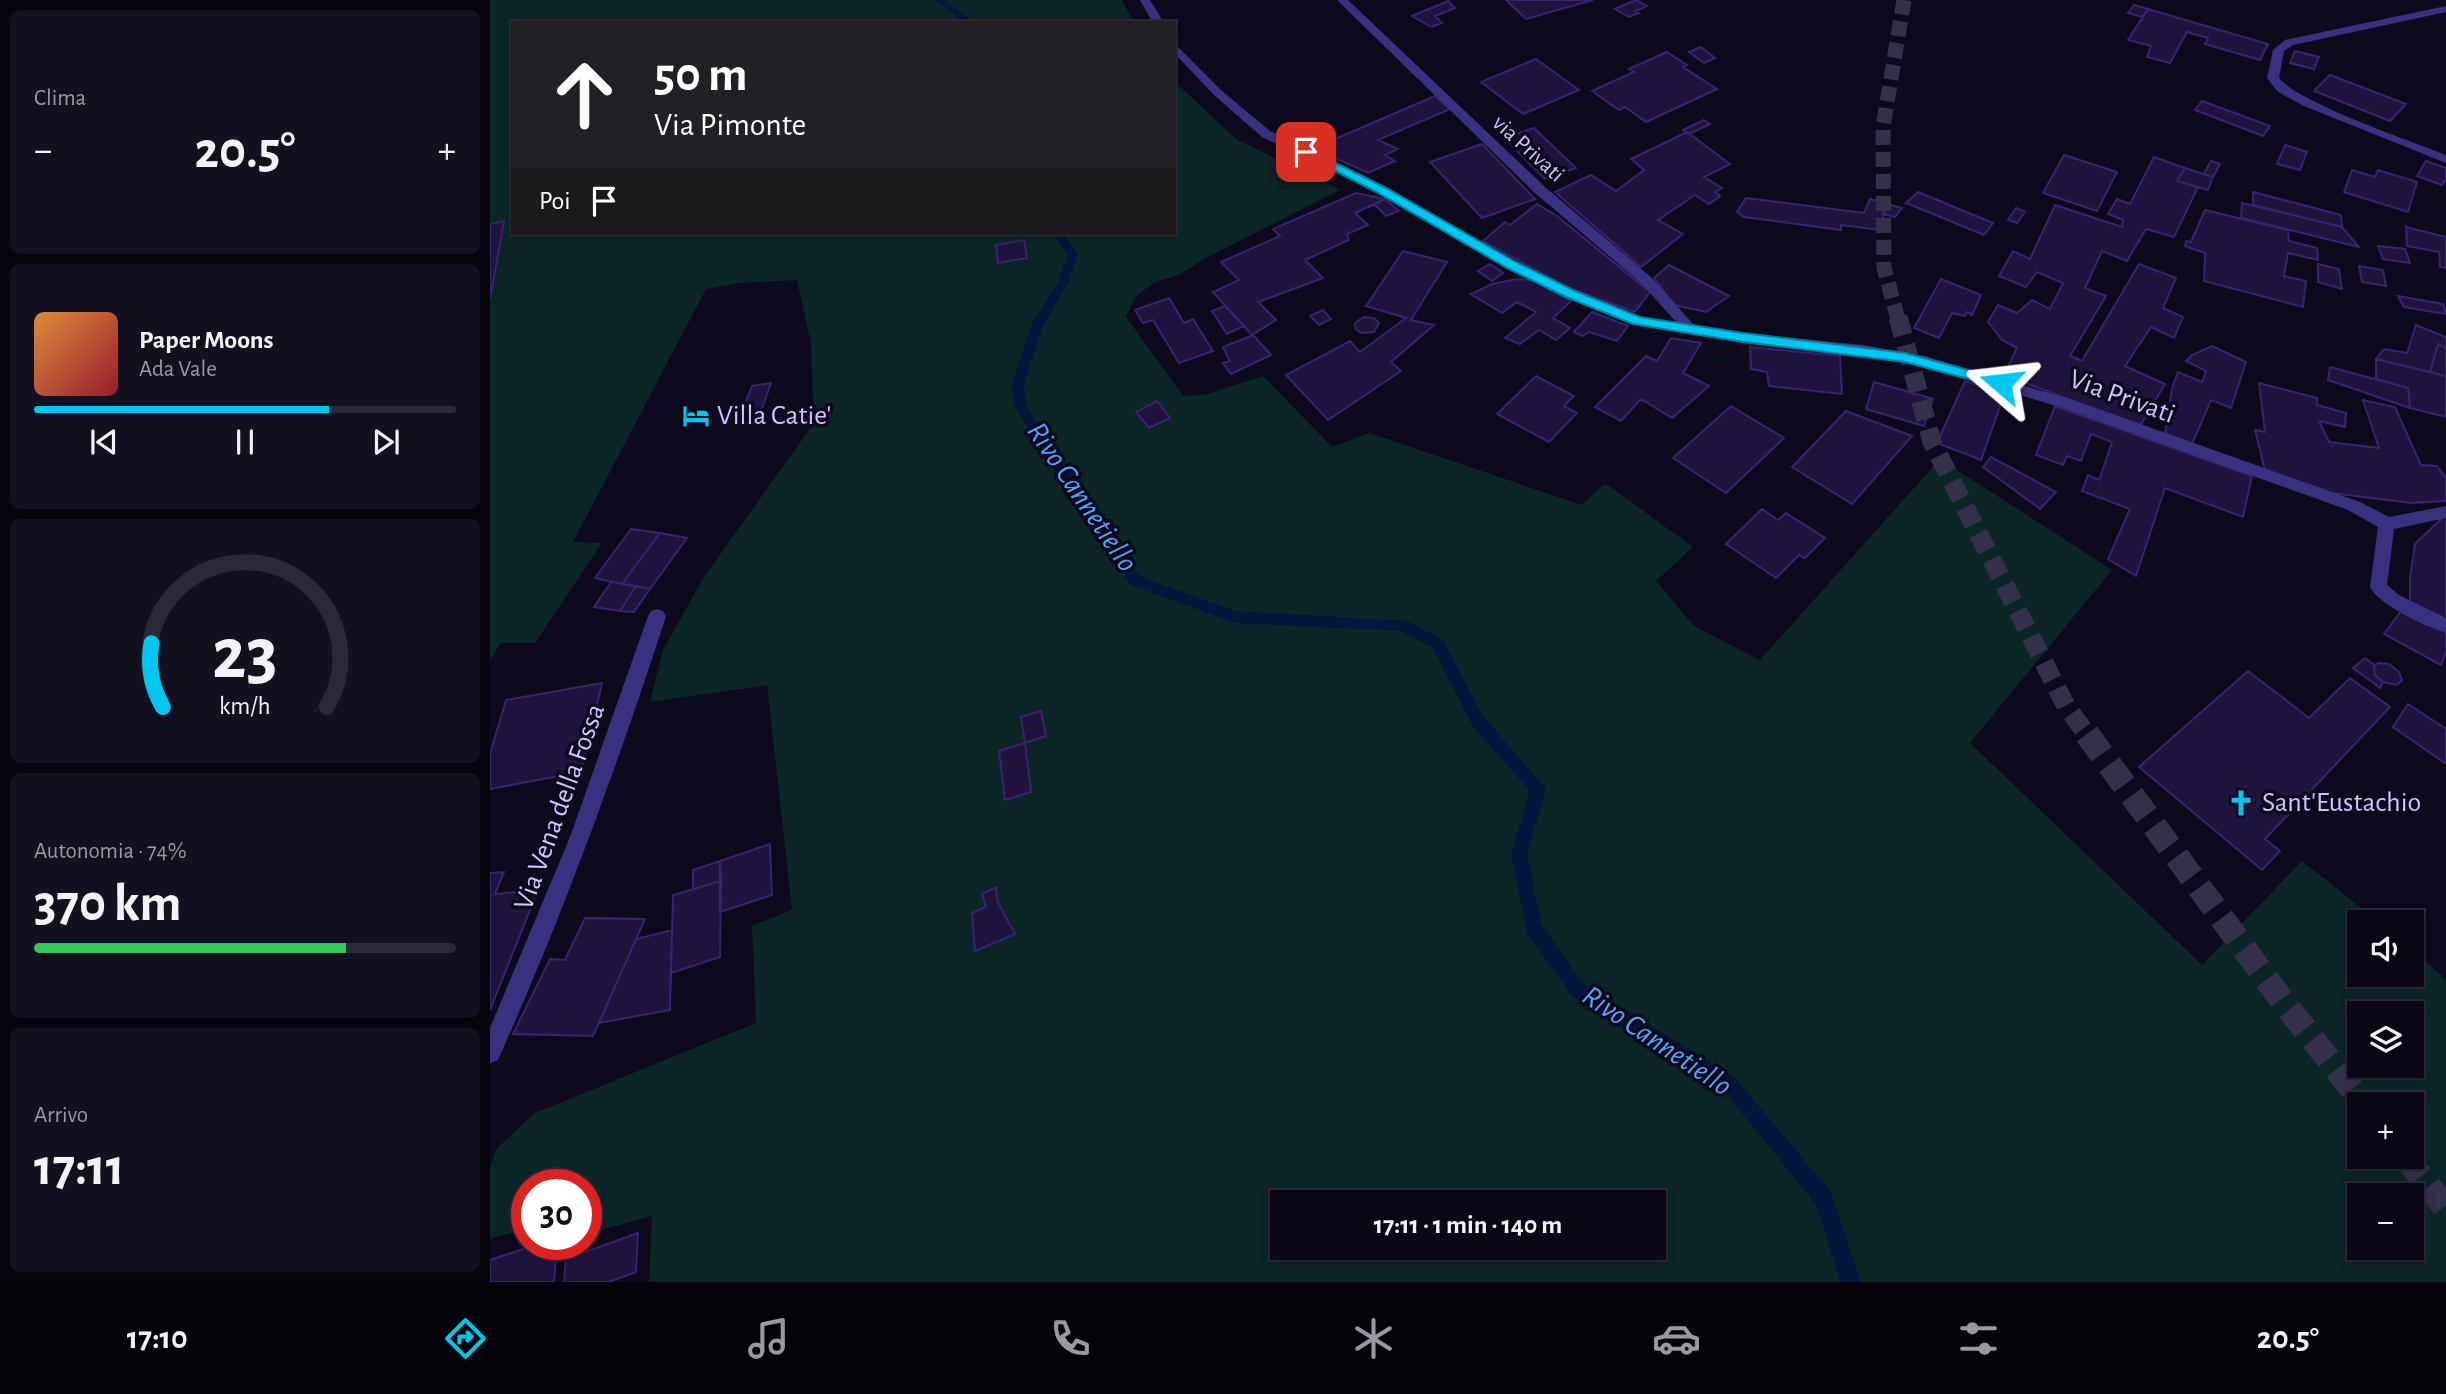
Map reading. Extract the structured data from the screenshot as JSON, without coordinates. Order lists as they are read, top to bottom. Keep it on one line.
{"streets":{"street":["via Privati","Via Privati","Via Vena della Fossa"]},"crossings":[["via Privati","Via Privati"]],"water":["Rivo Cannetiello"],"places":{"hotel":["Villa Catie'"],"church":["Sant'Eustachio"]},"page":{"tile":["Clima",["Autonomia · 74%","370 km"],["Arrivo","17:11"]],"turn":["50 m","Via Pimonte"],"heat":["−","20.5°","+"],"then":"Poi","song":["Paper Moons","Ada Vale"],"map_buttons":["+","−"],"limit":"30","trip":"17:11 · 1 min · 140 m","tabs":["17:10","20.5°"],"gauge":["23","km/h"]}}
